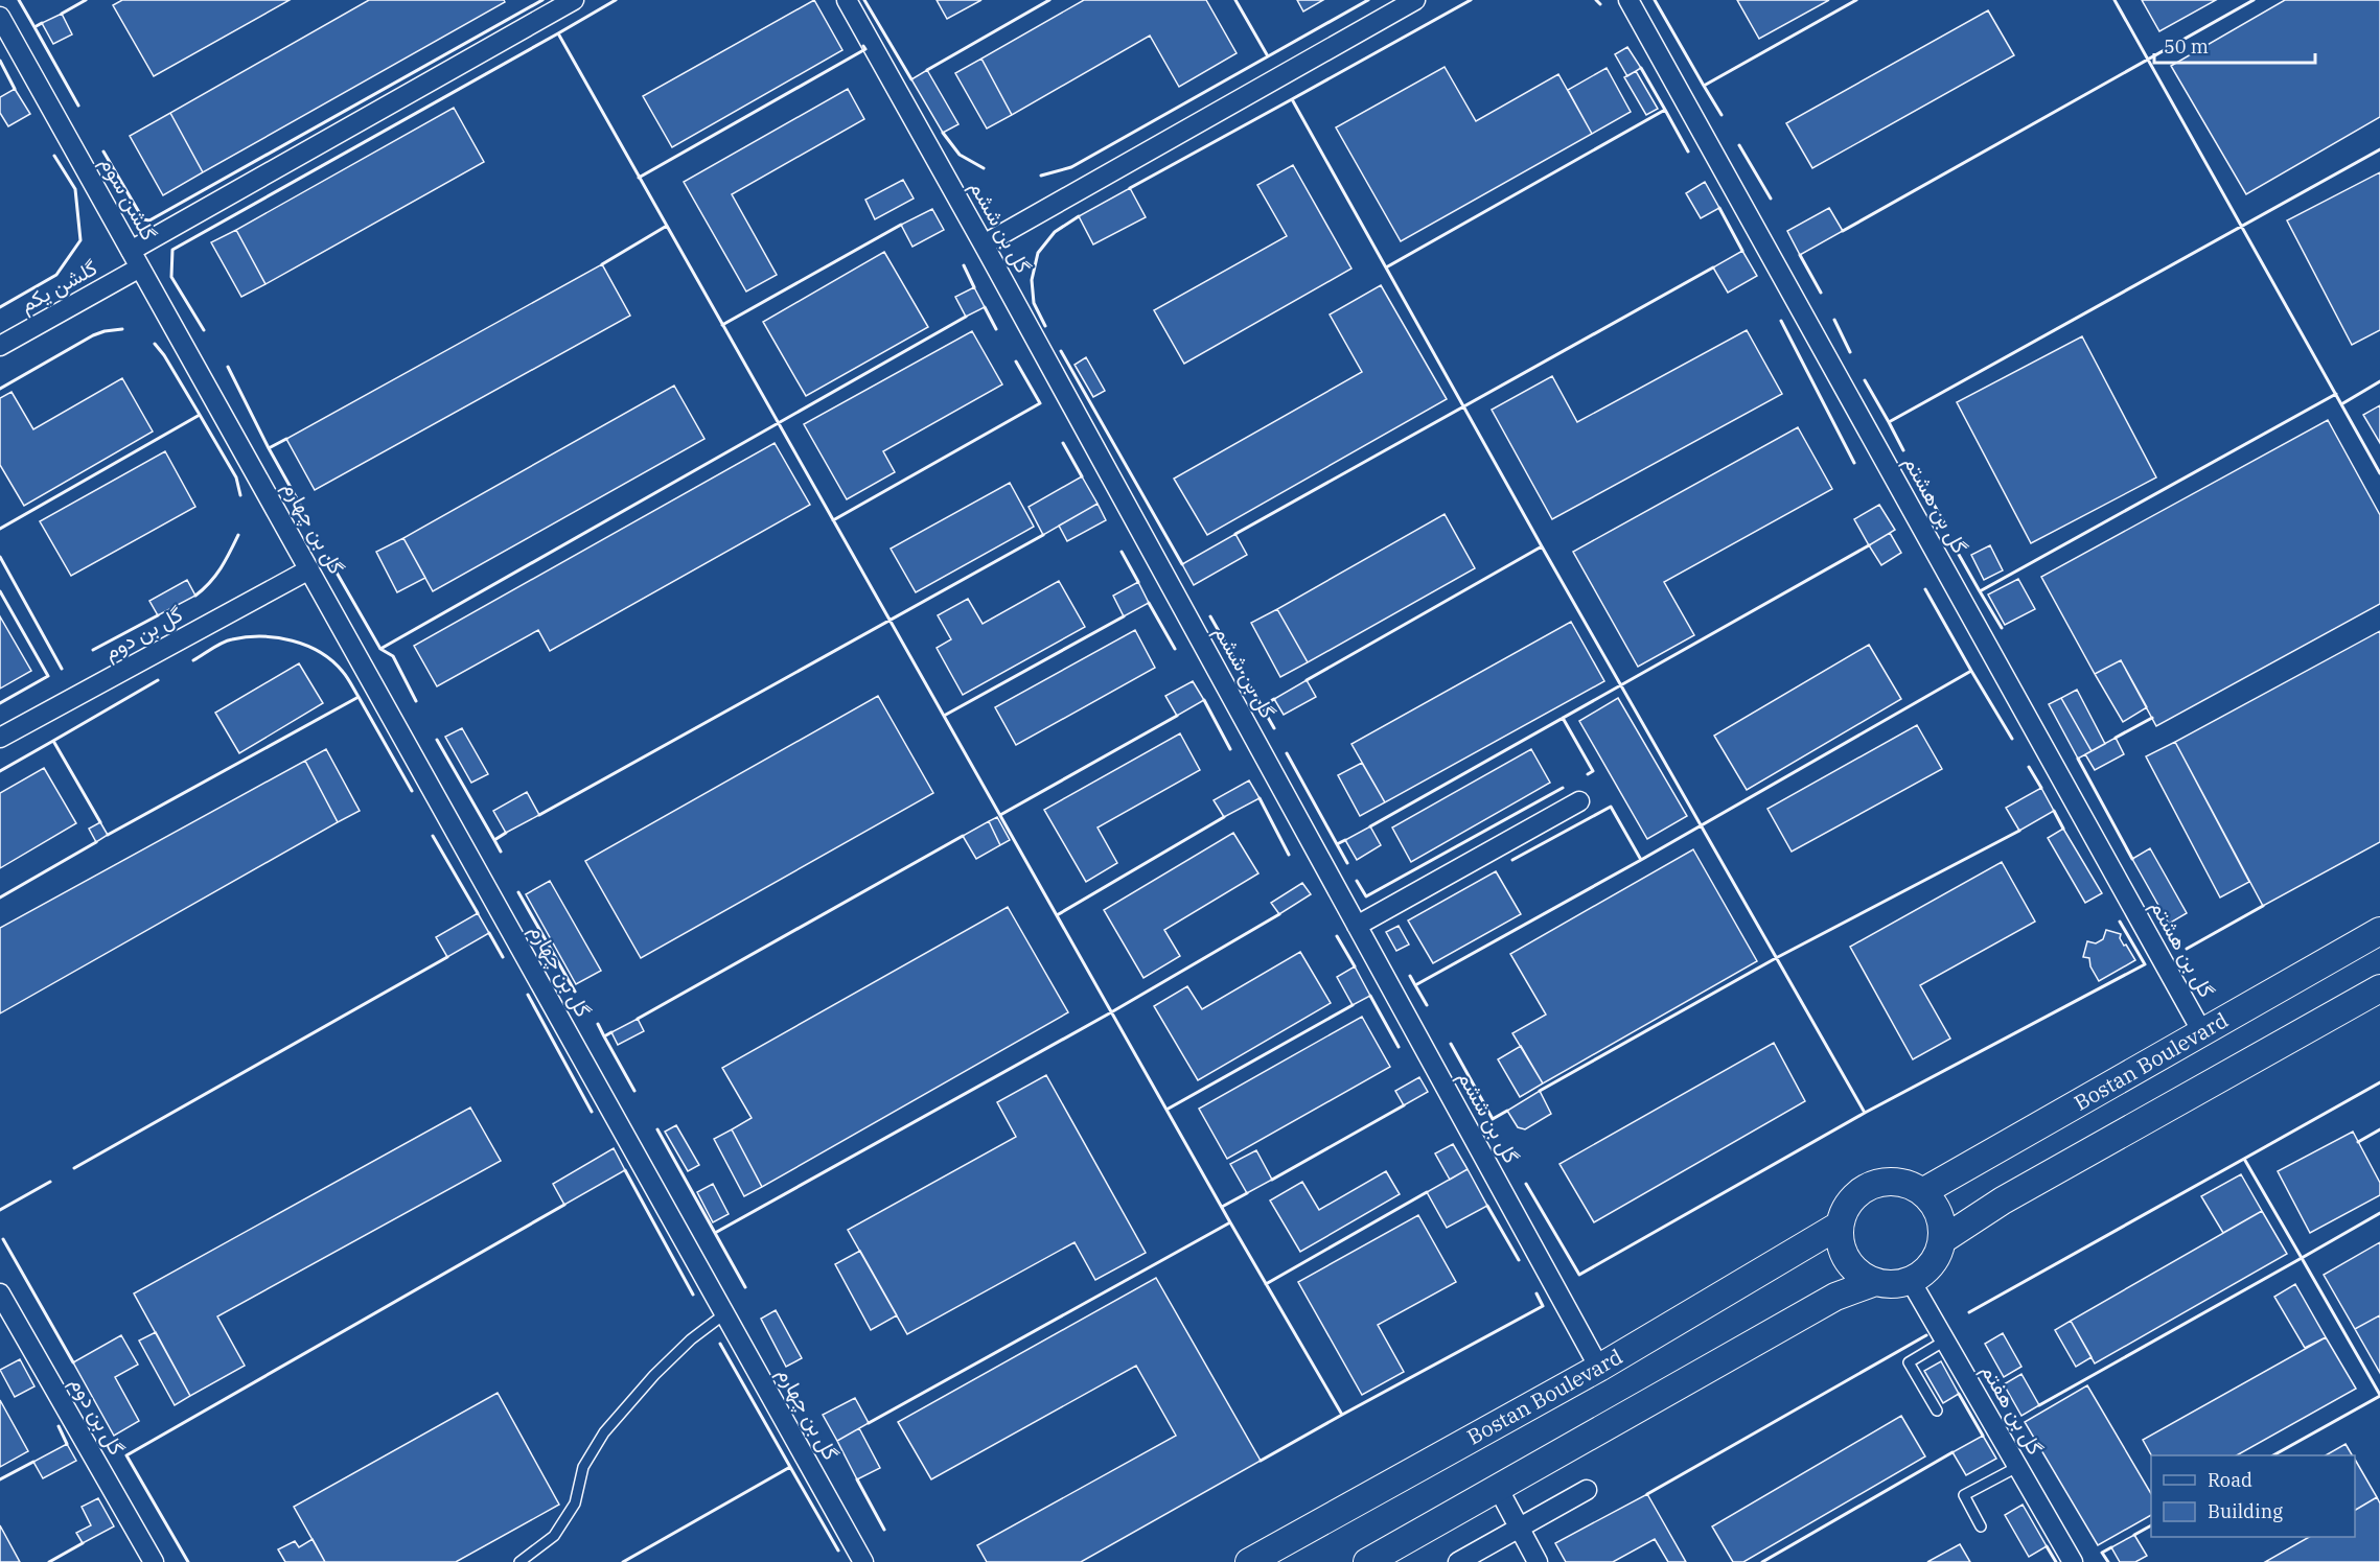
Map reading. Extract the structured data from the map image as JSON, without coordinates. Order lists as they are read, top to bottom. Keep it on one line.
{"streets":{"street":["گلشن سوم","گل بن ششم","گلشن یکم","گل بن هشتم","گل بن چهارم","گل بن دوم","Bostan Boulevard","گل بن هفتم"]},"crossings":[["گلشن سوم","گلشن یکم"],["گلشن سوم","گل بن چهارم"],["گل بن ششم","Bostan Boulevard"],["گل بن هشتم","Bostan Boulevard"],["گل بن چهارم","گل بن دوم"],["Bostan Boulevard","گل بن هفتم"]],"legend":["Road","Building"],"scale_bar":"50 m"}
